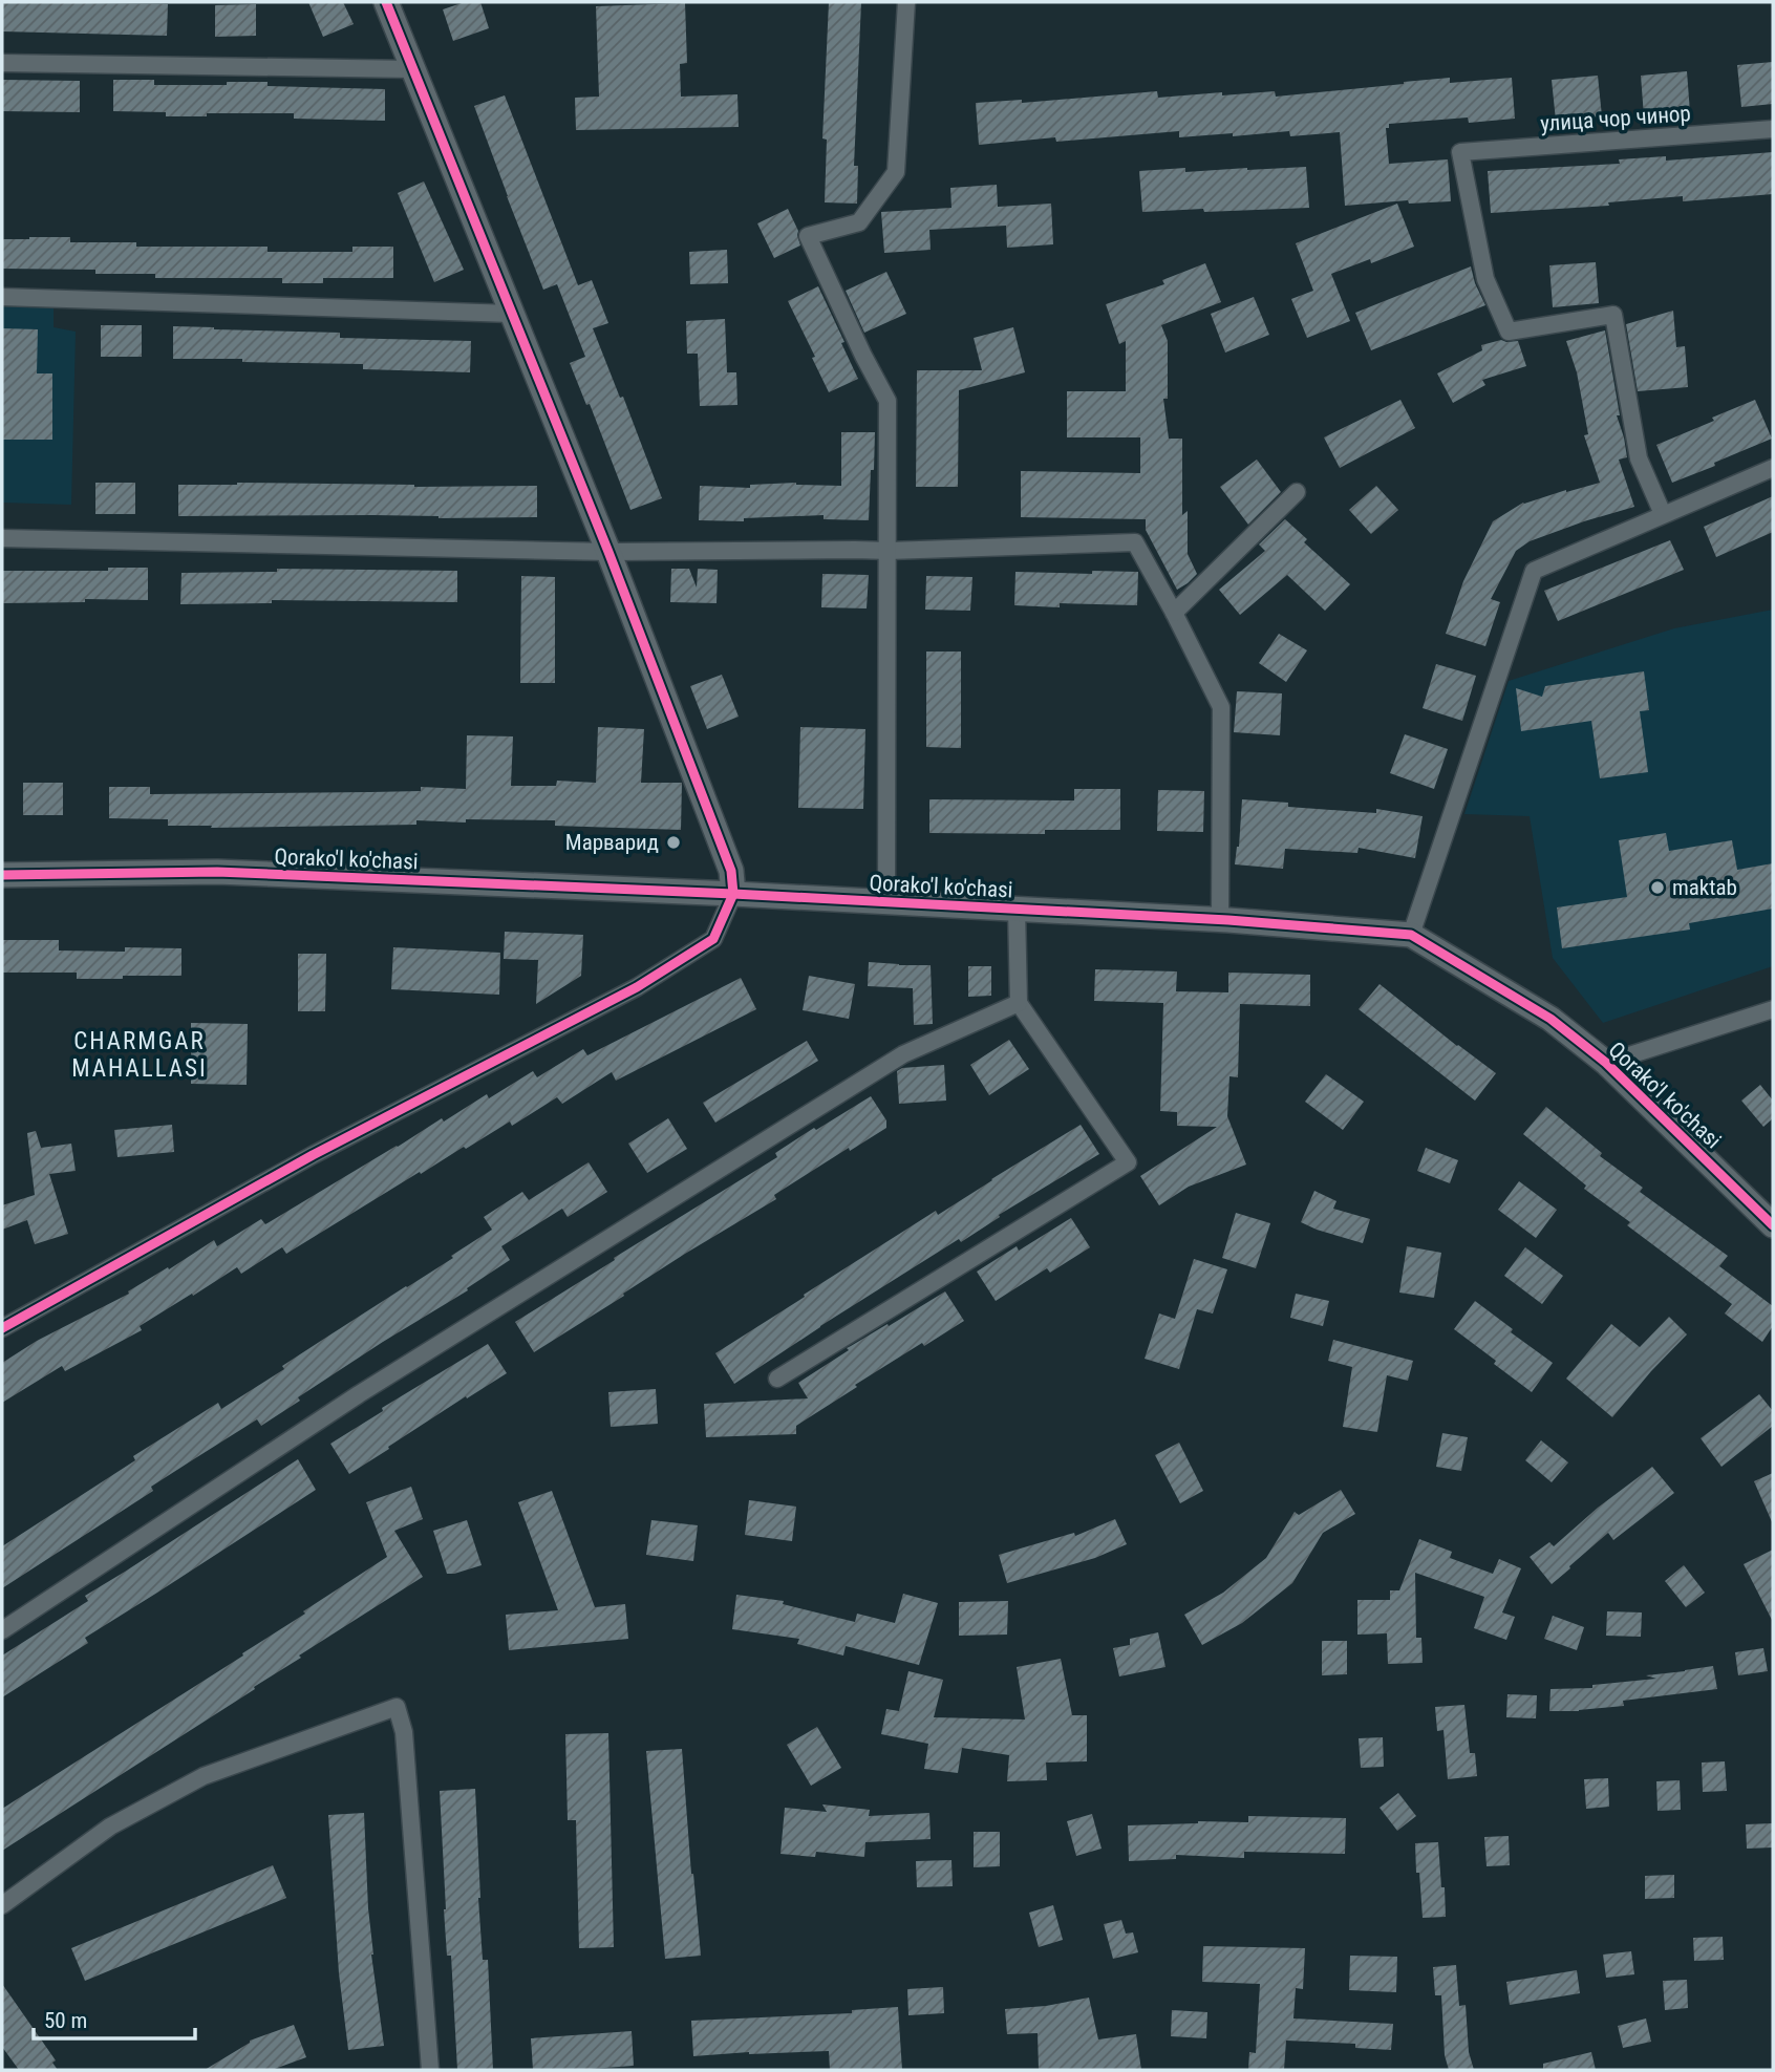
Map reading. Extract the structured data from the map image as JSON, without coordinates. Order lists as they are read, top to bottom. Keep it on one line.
{"streets":{"street":["улица чор чинор","Qorako'l ko'chasi"]},"districts":["CHARMGAR MAHALLASI"],"places":["Марварид","maktab"],"scale_bar":"50 m"}
